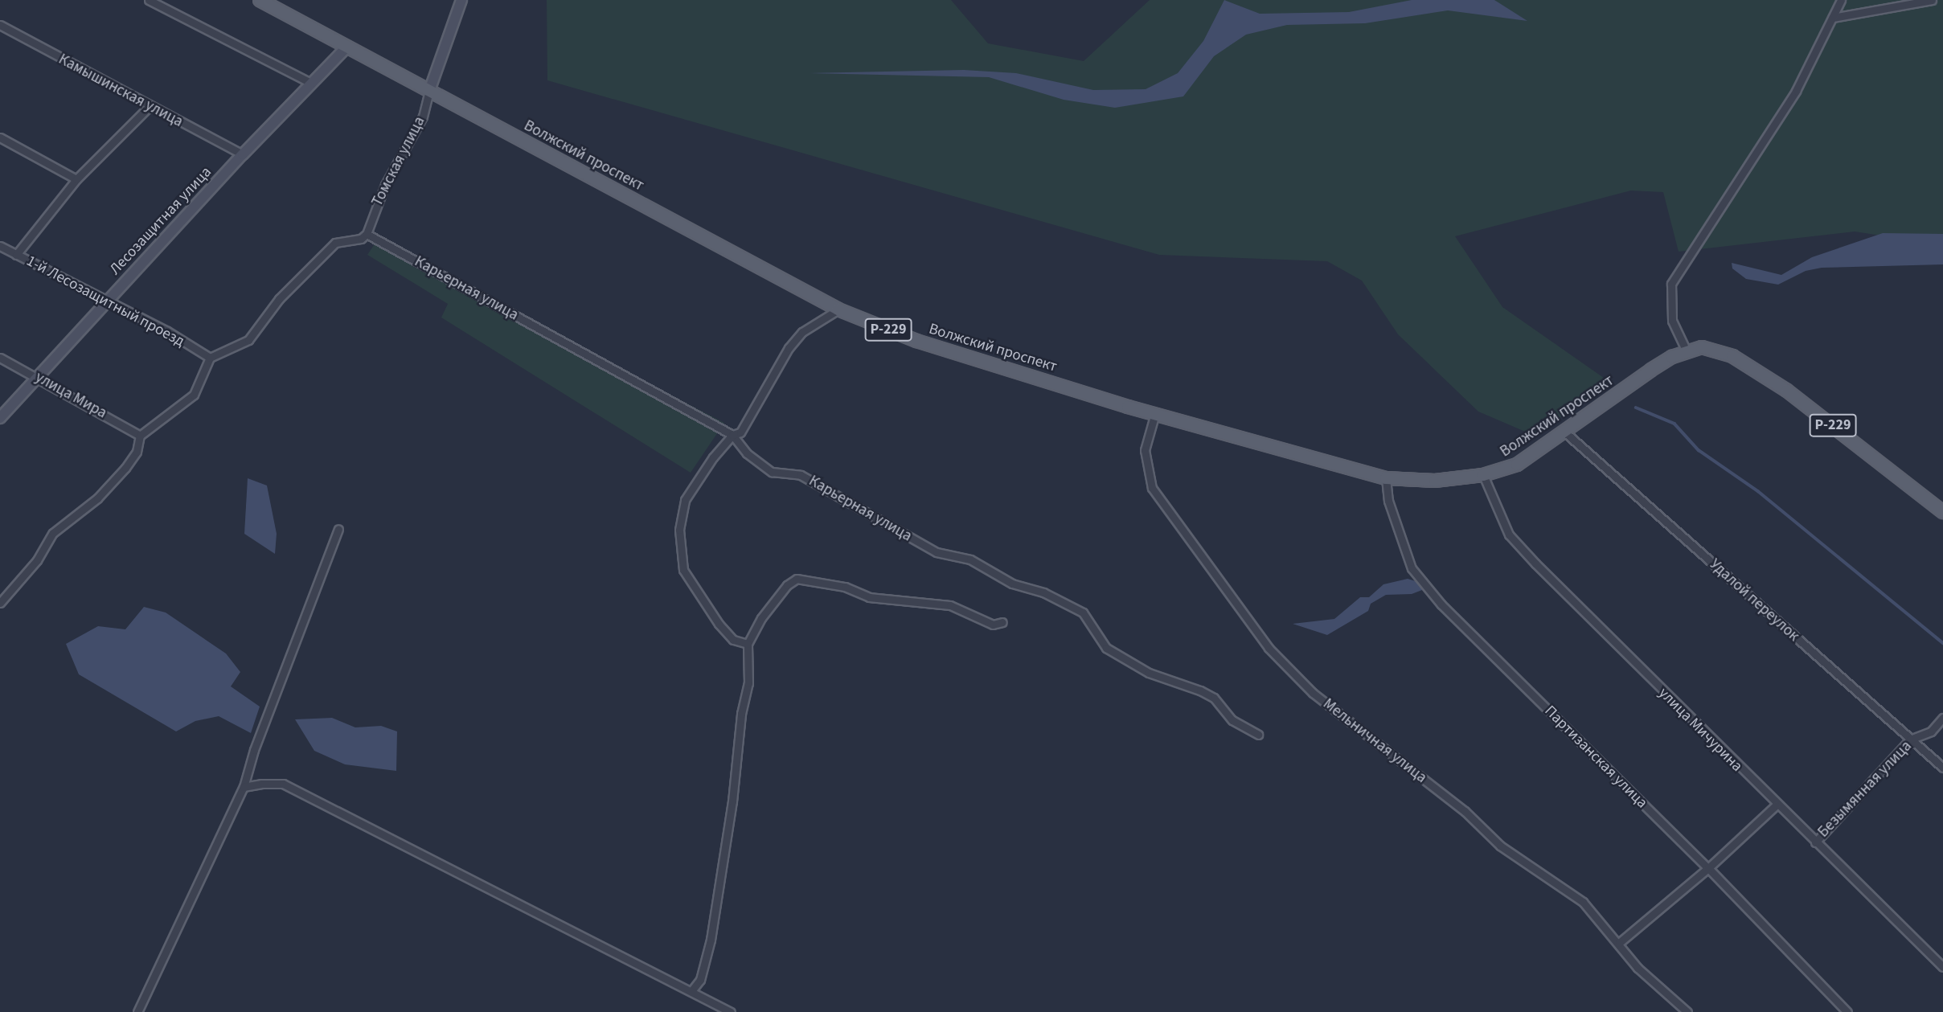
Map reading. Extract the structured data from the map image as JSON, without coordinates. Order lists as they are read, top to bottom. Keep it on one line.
{"streets":{"main road":["Волжский проспект","Р-229"],"street":["Камышинская улица","Томская улица","Лесозащитная улица","Карьерная улица","1-й Лесозащитный проезд","улица Мира","Удалой переулок","улица Мичурина","Мельничная улица","Партизанская улица","Безымянная улица"]},"crossings":[["Камышинская улица","Лесозащитная улица"],["Волжский проспект","Томская улица"],["Волжский проспект","Лесозащитная улица"],["Волжский проспект","Удалой переулок"],["Волжский проспект","улица Мичурина"],["Волжский проспект","Мельничная улица"],["Волжский проспект","Партизанская улица"],["Томская улица","Карьерная улица"],["Лесозащитная улица","1-й Лесозащитный проезд"],["Лесозащитная улица","улица Мира"],["Удалой переулок","Безымянная улица"],["улица Мичурина","Безымянная улица"]]}
